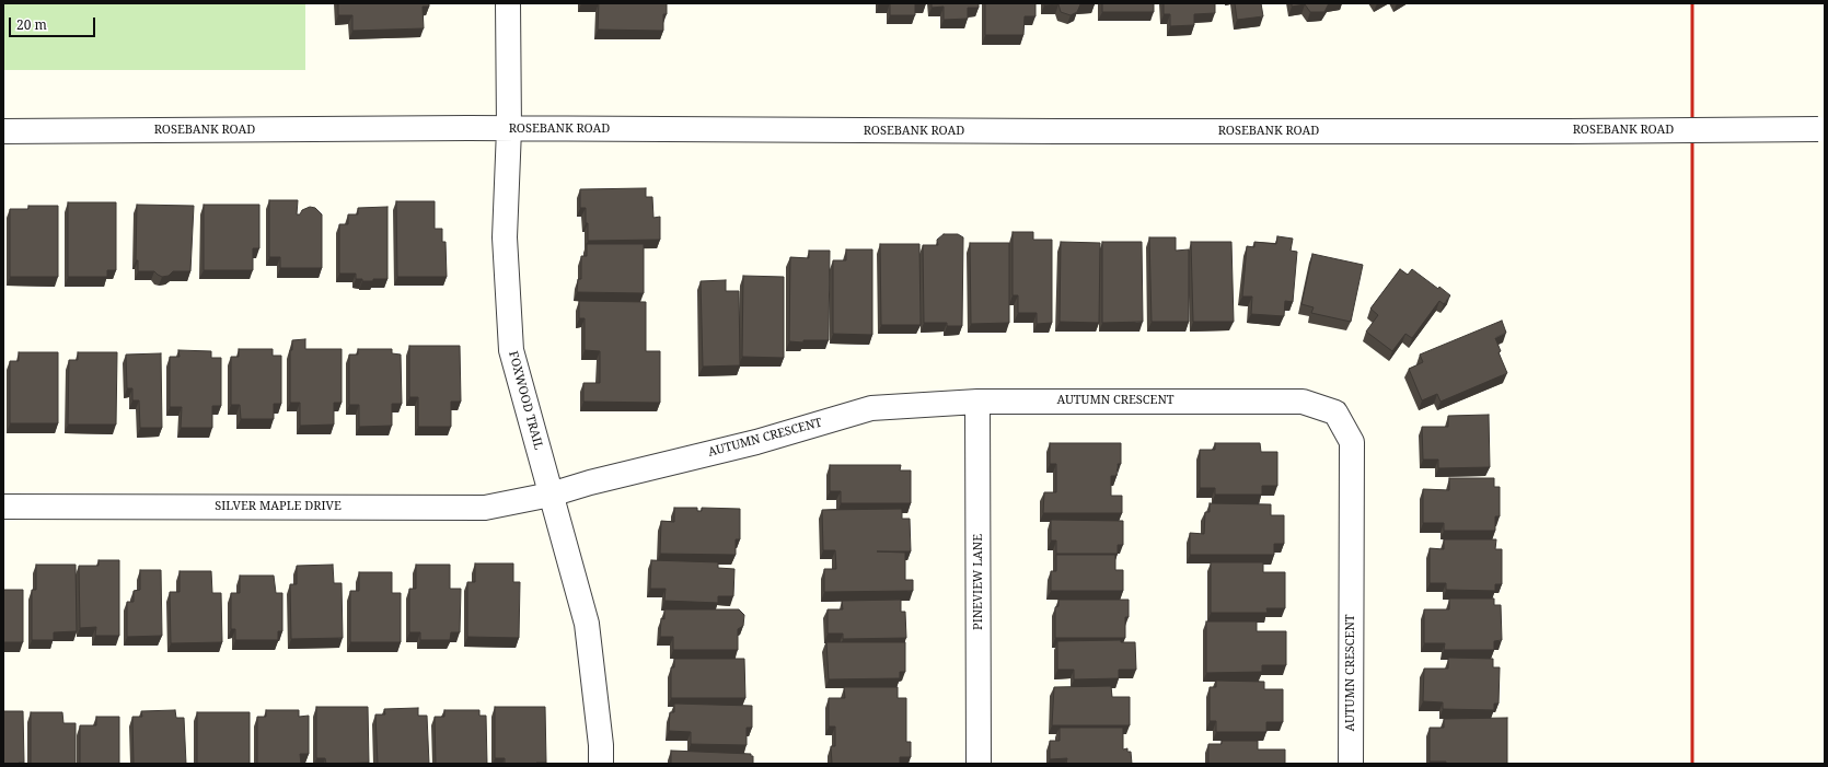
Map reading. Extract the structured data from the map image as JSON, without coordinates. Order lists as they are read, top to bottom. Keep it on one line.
{"streets":{"street":["ROSEBANK ROAD","FOXWOOD TRAIL","AUTUMN CRESCENT","SILVER MAPLE DRIVE","PINEVIEW LANE"]},"crossings":[["ROSEBANK ROAD","FOXWOOD TRAIL"],["FOXWOOD TRAIL","AUTUMN CRESCENT"],["FOXWOOD TRAIL","SILVER MAPLE DRIVE"],["AUTUMN CRESCENT","SILVER MAPLE DRIVE"],["AUTUMN CRESCENT","PINEVIEW LANE"]],"scale_bar":"20 m"}
